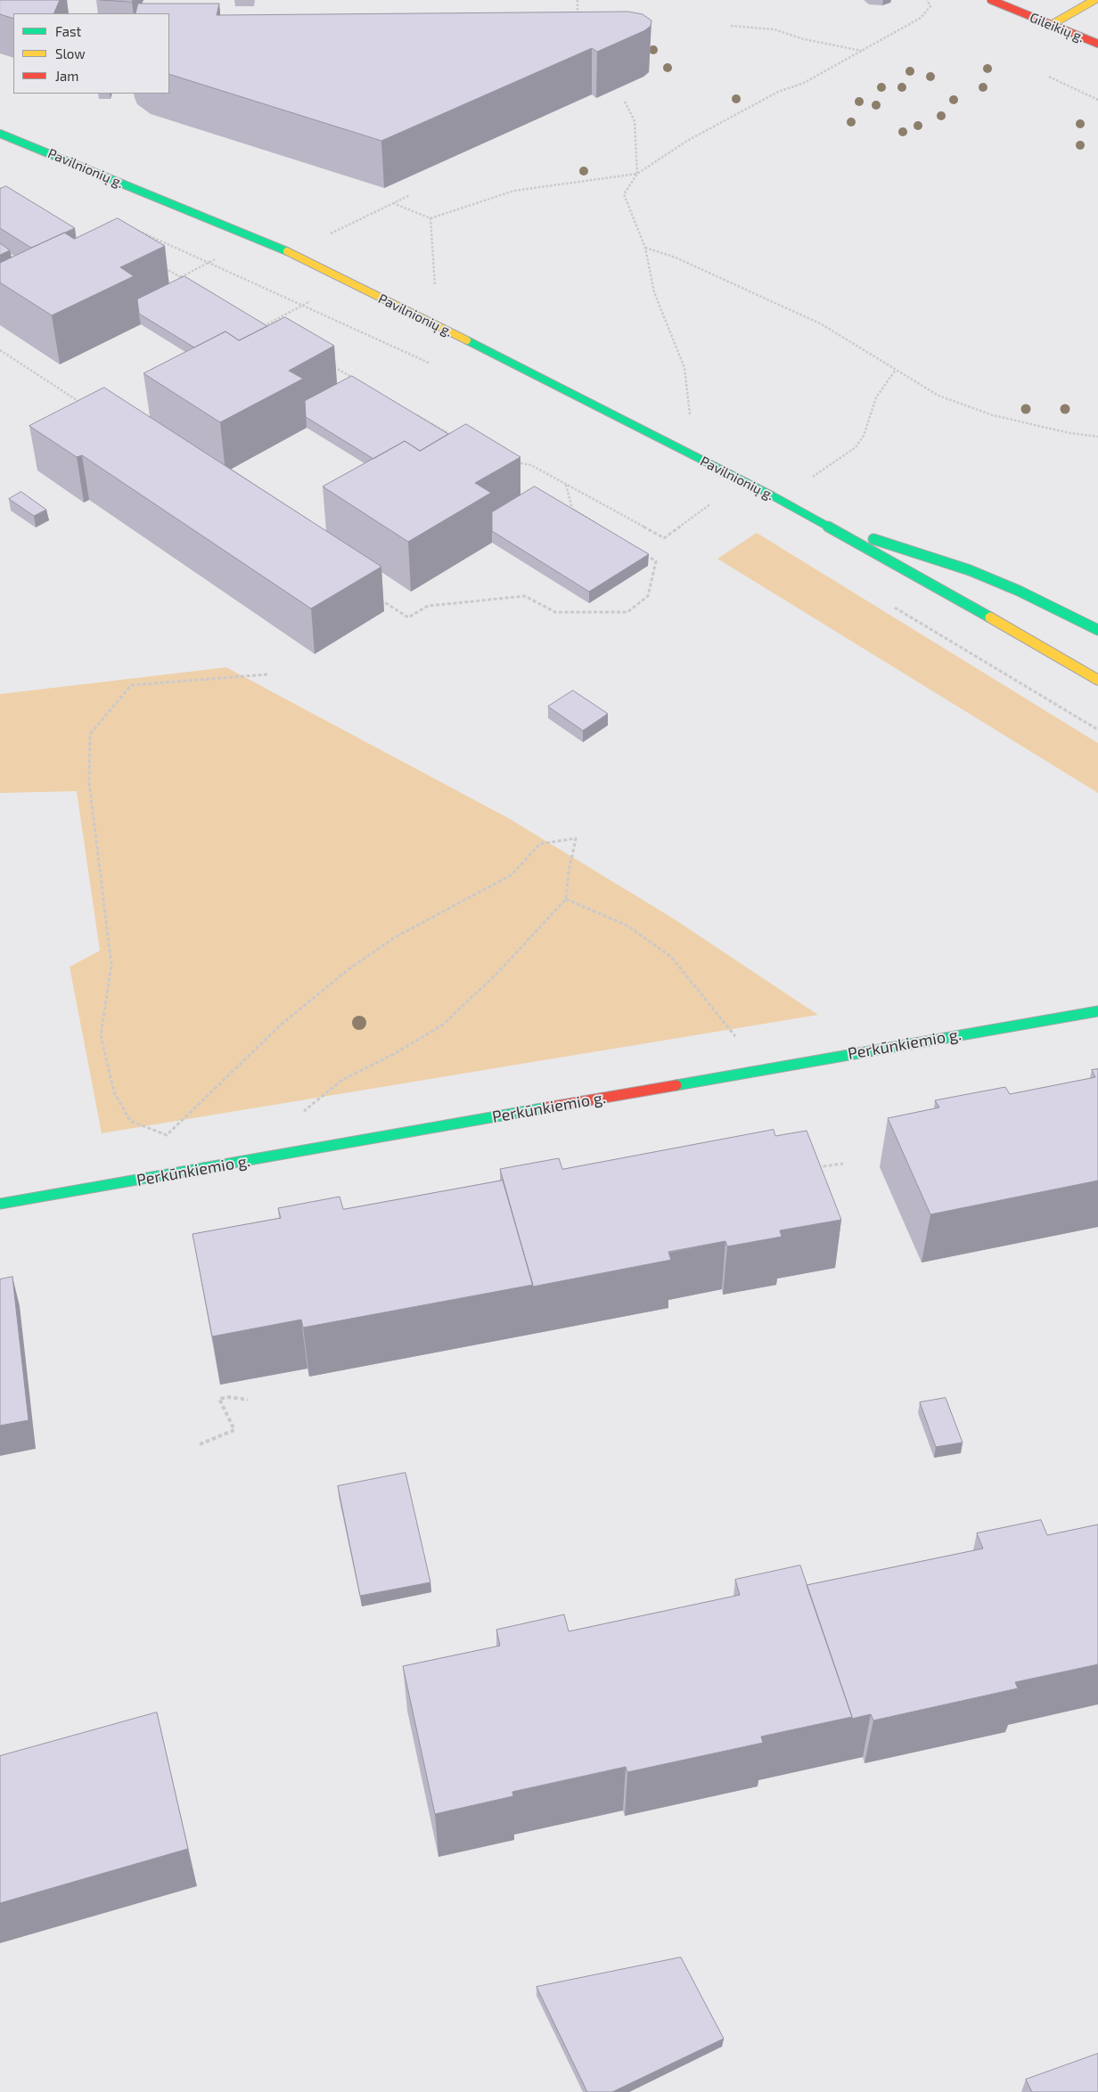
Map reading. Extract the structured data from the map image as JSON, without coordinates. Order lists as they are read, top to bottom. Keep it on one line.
{"streets":{"street":["Gileikių g.","Pavilnionių g.","Perkūnkiemio g."]},"legend":["Fast","Slow","Jam"]}
